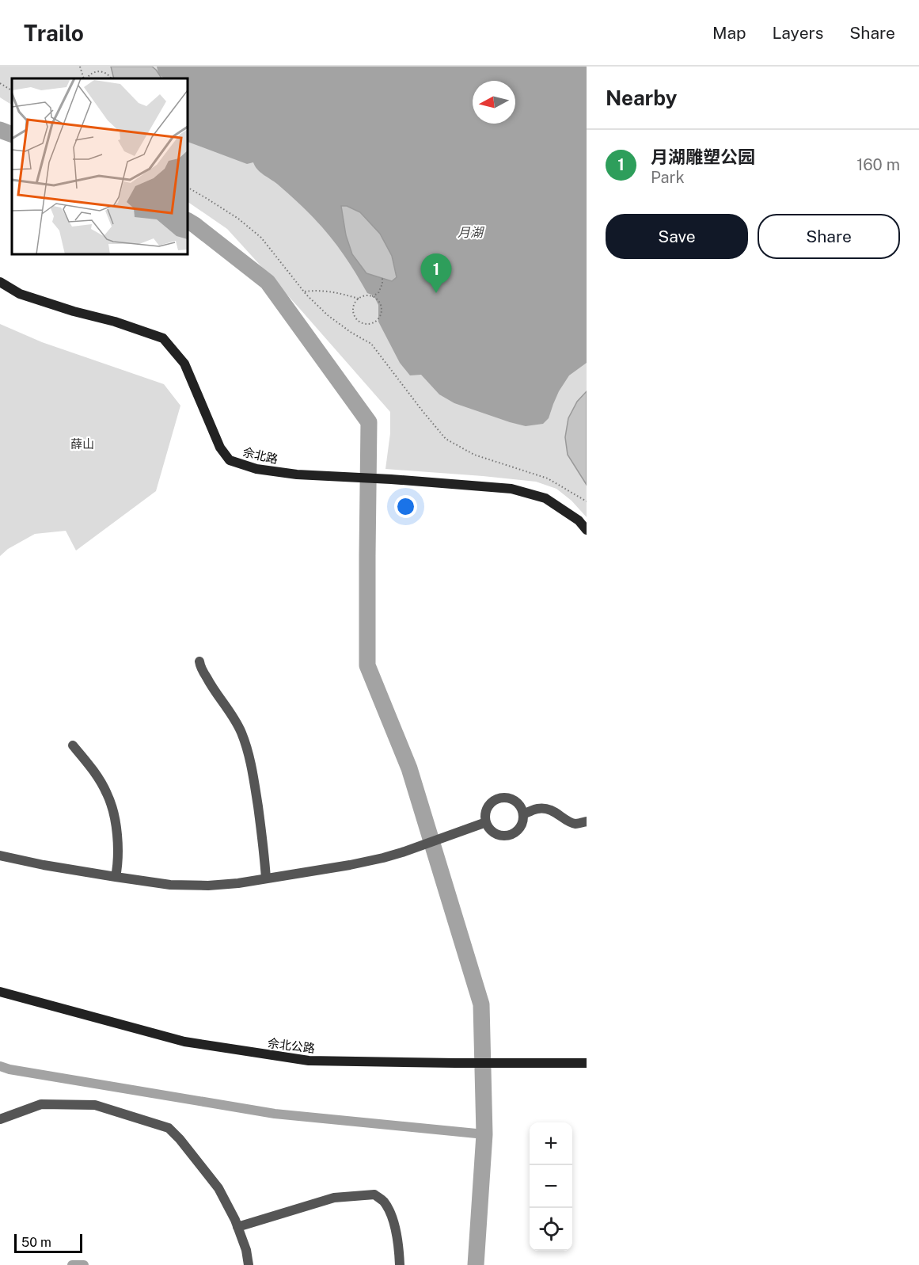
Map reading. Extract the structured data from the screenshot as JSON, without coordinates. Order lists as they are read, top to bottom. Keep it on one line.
{"streets":{"main road":["佘北路","佘北公路"]},"water":["月湖"],"parks":["薛山"],"scale_bar":"50 m","north":"left","page":{"header":"Trailo","nav":["Map","Layers","Share"],"heading":"Nearby","list":[{"mark":"1","name":"月湖雕塑公园","note":"Park","value":"160 m"}],"buttons":["Save","Share"],"pins":"1","map_buttons":["+","−"],"scale":"50 m"}}
